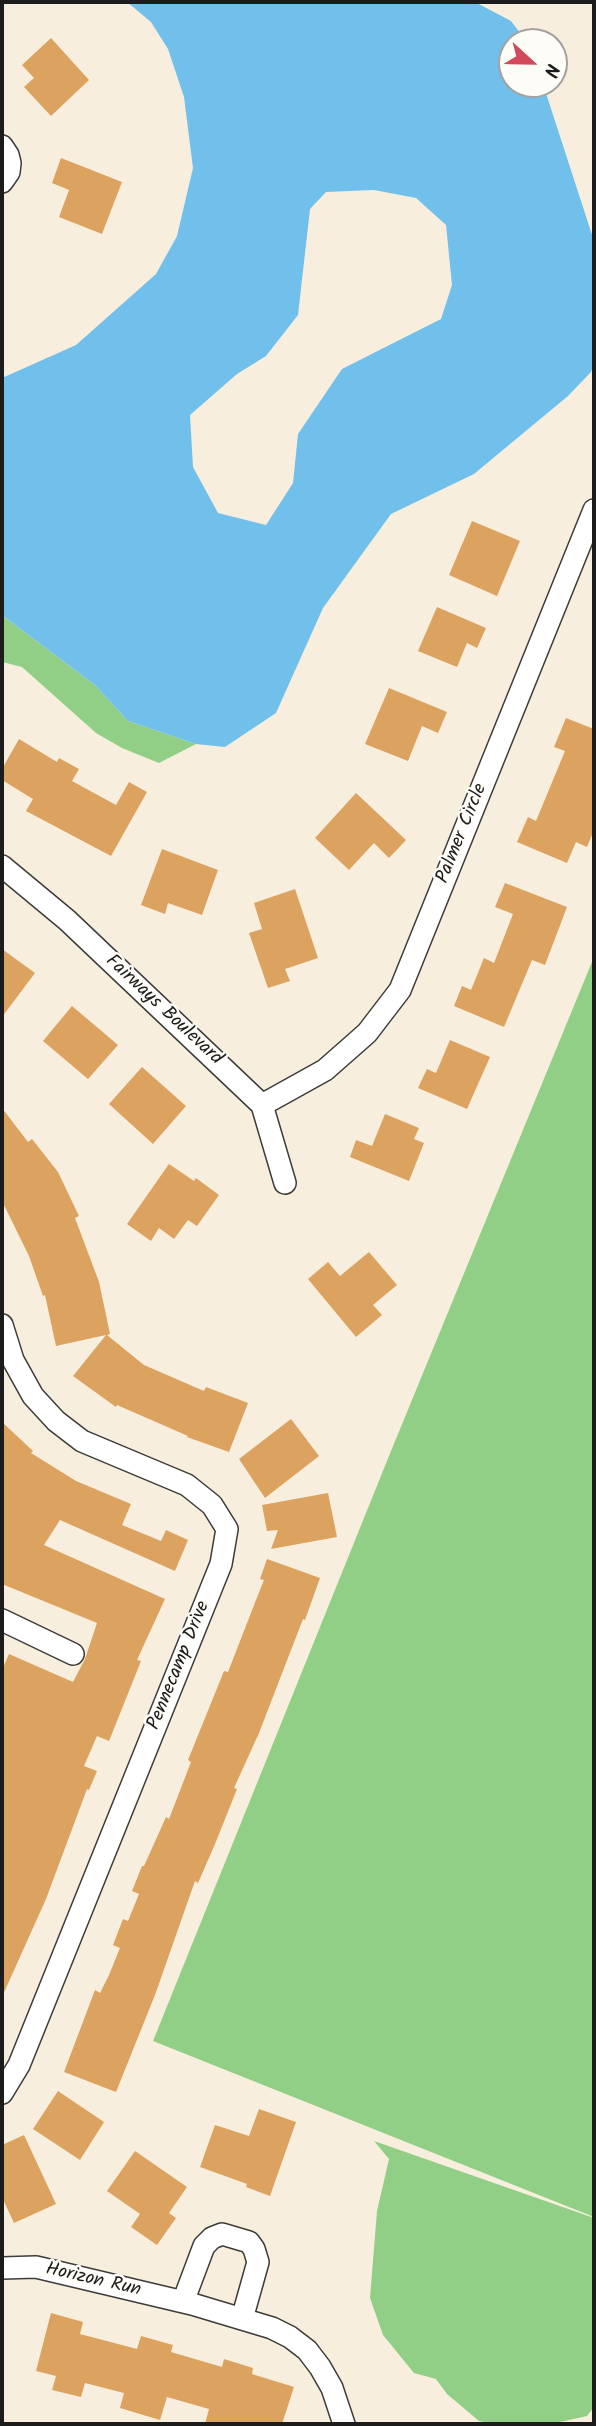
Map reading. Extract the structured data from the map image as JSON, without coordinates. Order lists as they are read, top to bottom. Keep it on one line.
{"streets":{"street":["Palmer Circle","Fairways Boulevard","Pennecamp Drive","Horizon Run"]},"crossings":[["Palmer Circle","Fairways Boulevard"]],"north":"right"}
